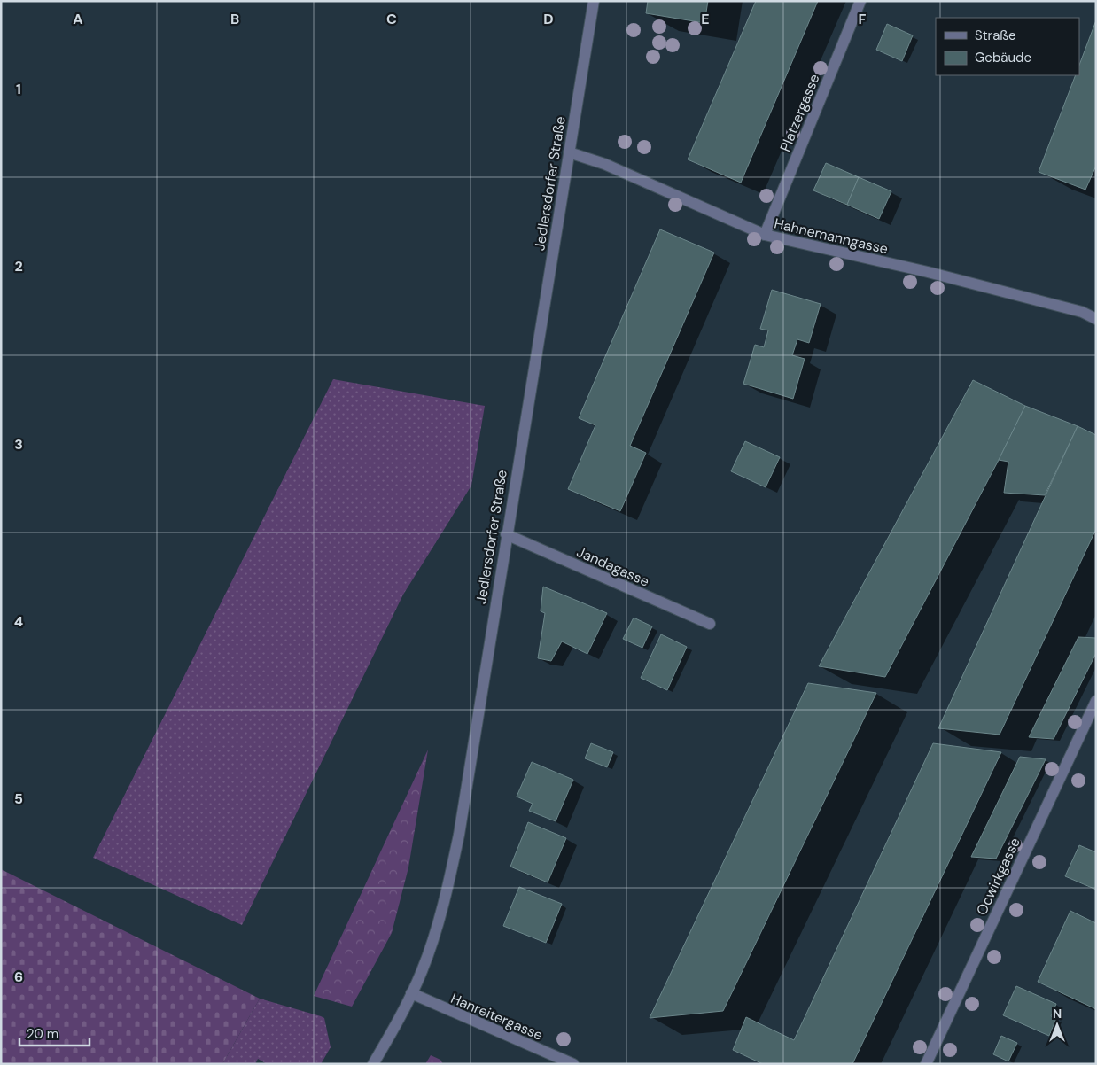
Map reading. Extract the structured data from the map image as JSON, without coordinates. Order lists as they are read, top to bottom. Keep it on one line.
{"streets":{"street":["Platzergasse","Jedlersdorfer Straße","Hahnemanngasse","Jandagasse","Ocwirkgasse","Hanreitergasse"]},"crossings":[["Platzergasse","Hahnemanngasse"],["Jedlersdorfer Straße","Hahnemanngasse"],["Jedlersdorfer Straße","Jandagasse"],["Jedlersdorfer Straße","Hanreitergasse"]],"legend":["Straße","Gebäude"],"scale_bar":"20 m","north":"top","grid":{"columns":["A","B","C","D","E","F"],"rows":["1","2","3","4","5","6"]}}
